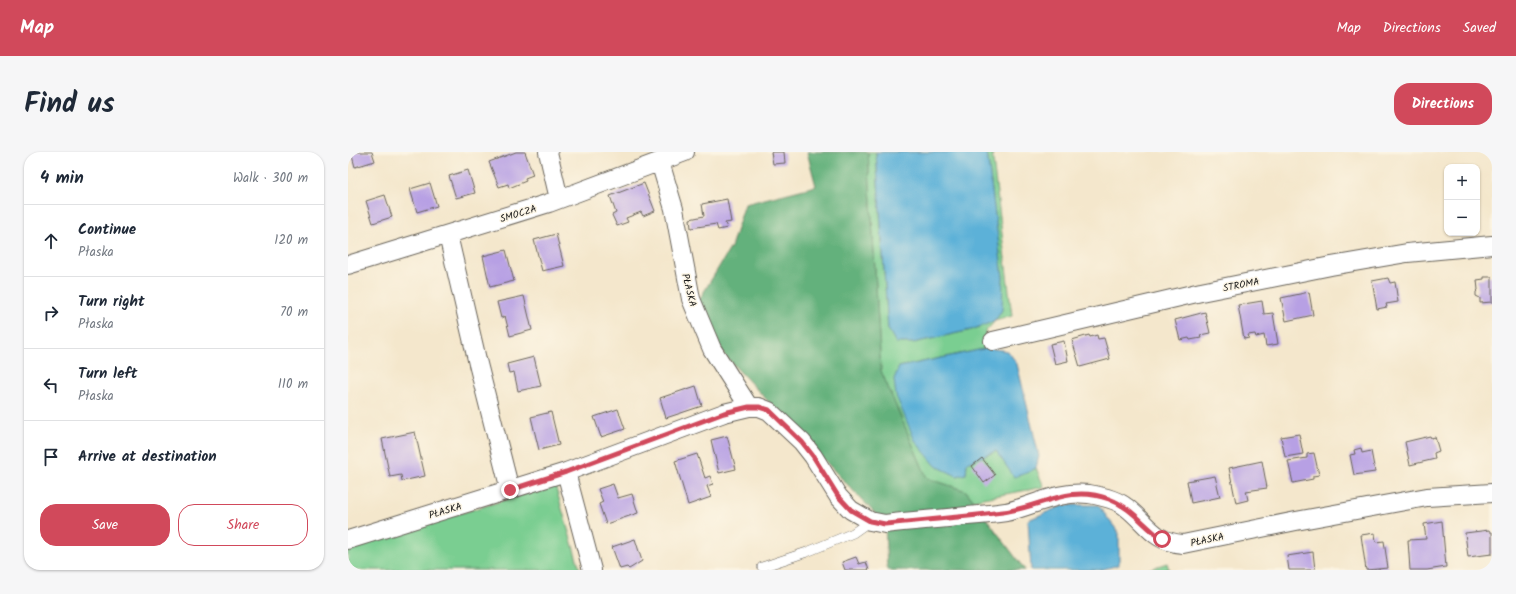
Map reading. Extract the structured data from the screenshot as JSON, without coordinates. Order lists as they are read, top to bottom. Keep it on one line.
{"streets":{"street":["SMOCZA","STROMA","PŁASKA"]},"crossings":[["SMOCZA","PŁASKA"]],"page":{"header":"Map","nav":["Map","Directions","Saved"],"title":"Find us","buttons":["Directions",["Save","Share"]],"heading":["4 min","Walk · 300 m"],"map_buttons":["+","−"],"list":[["Continue","Płaska","120 m"],["Turn right","Płaska","70 m"],["Turn left","Płaska","110 m"],"Arrive at destination"]}}
